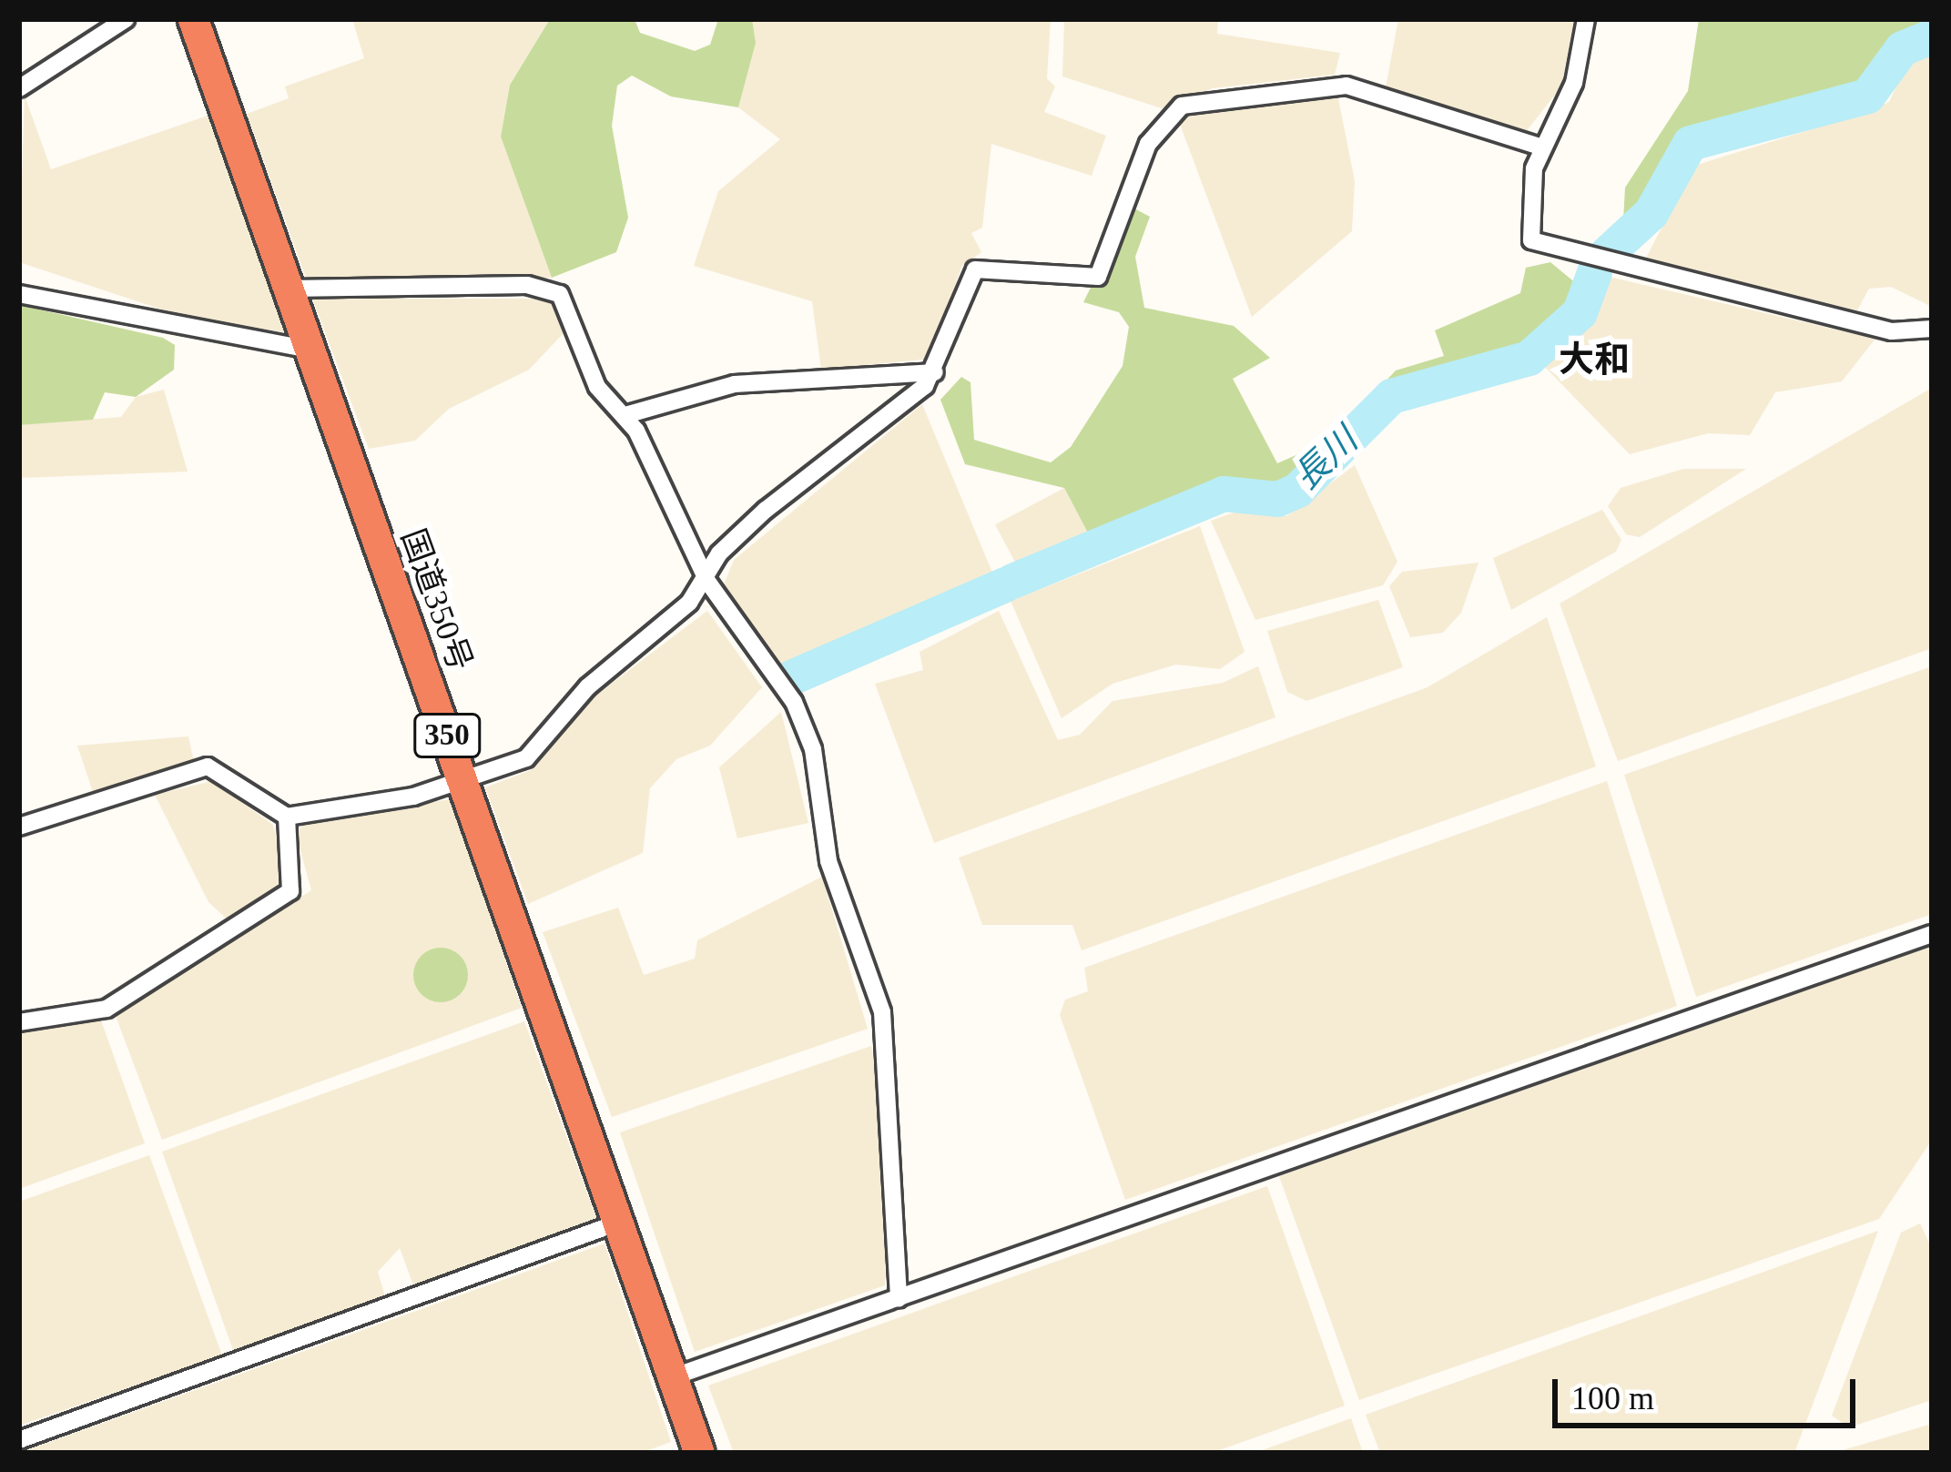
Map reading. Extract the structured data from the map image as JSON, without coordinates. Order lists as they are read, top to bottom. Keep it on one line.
{"streets":{"highway":["国道350号","350"]},"districts":["大和"],"water":["長川"],"scale_bar":"100 m"}
